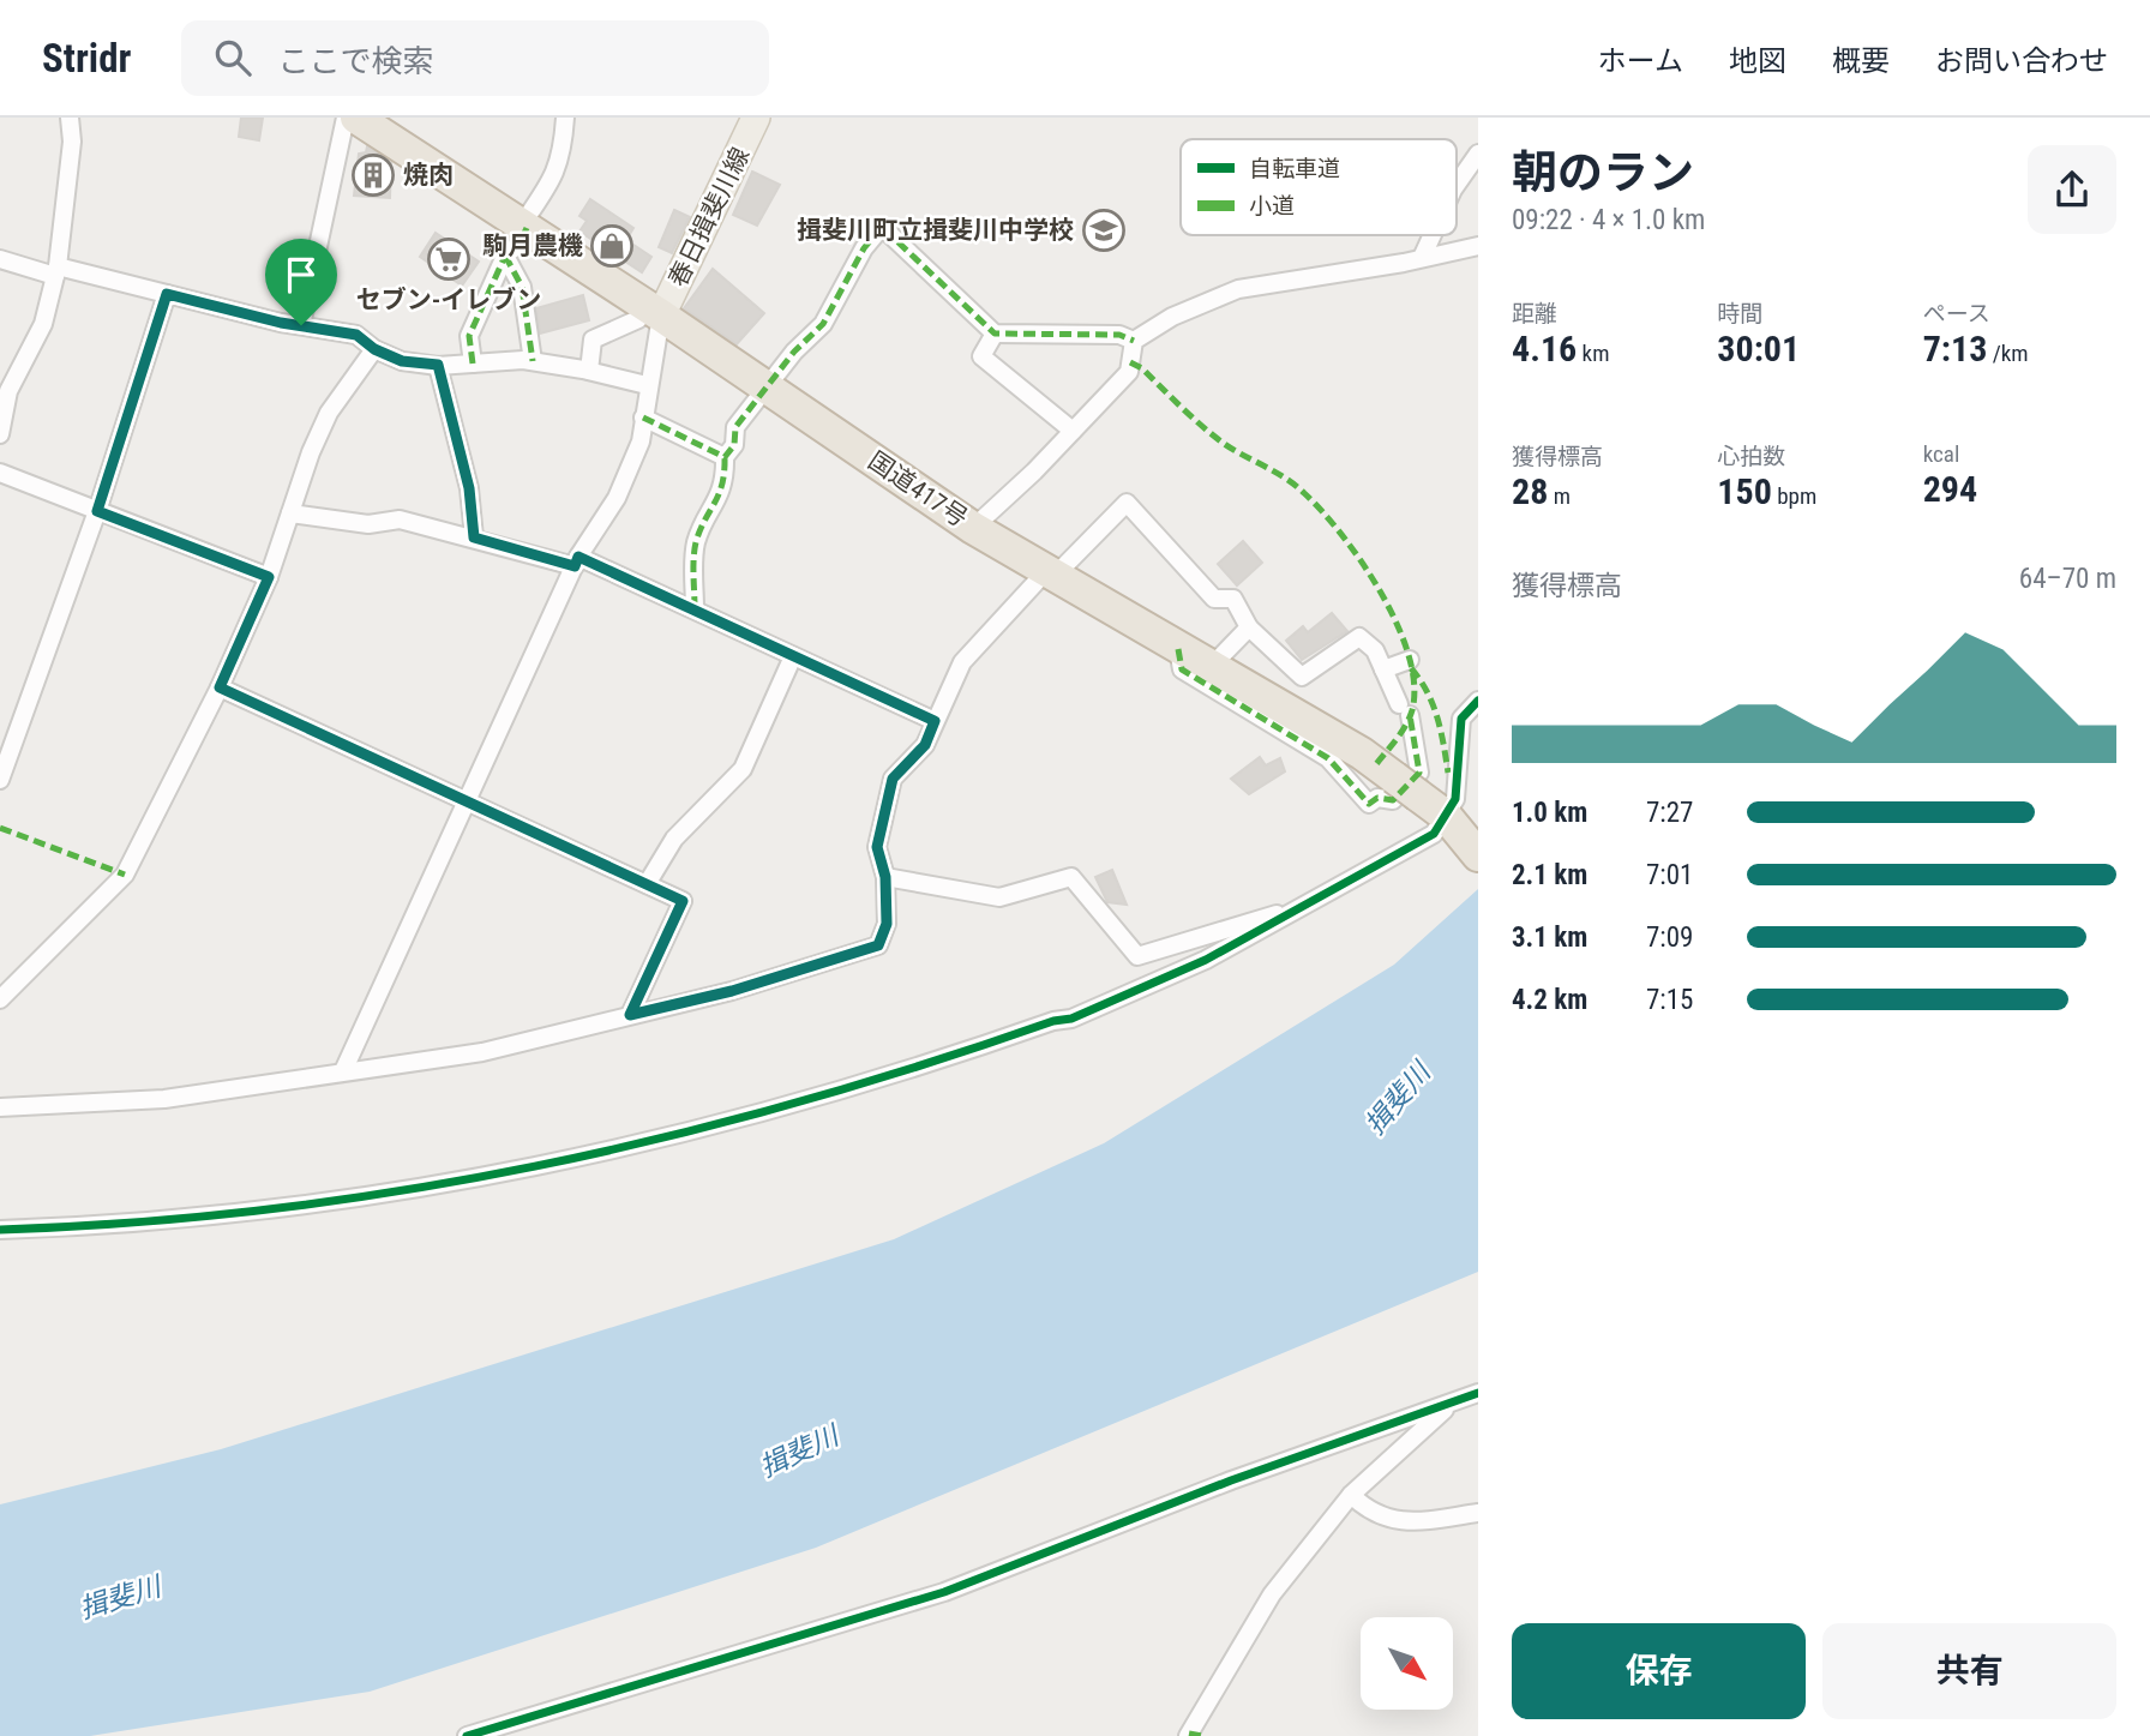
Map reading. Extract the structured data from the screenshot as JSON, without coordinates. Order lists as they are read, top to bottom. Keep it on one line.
{"streets":{"highway":["国道417号"],"main road":["春日揖斐川線"]},"crossings":[["春日揖斐川線","国道417号"]],"water":["揖斐川"],"places":{"building":["焼肉"],"school or university":["揖斐川町立揖斐川中学校"],"shop":["駒月農機"],"supermarket":["セブン-イレブン"]},"legend":["自転車道","小道"],"north":"bottom right","page":{"header":"Stridr","search":"ここで検索","nav":["ホーム","地図","概要","お問い合わせ"],"heading":["朝のラン","09:22 · 4 × 1.0 km"],"stats":[["距離","4.16 km"],["時間","30:01"],["ペース","7:13 /km"],["獲得標高","28 m"],["心拍数","150 bpm"],["kcal","294"]],"chart":["獲得標高","64–70 m"],"list":[{"name":"1.0 km","note":"7:27"},{"name":"2.1 km","note":"7:01"},{"name":"3.1 km","note":"7:09"},{"name":"4.2 km","note":"7:15"}],"buttons":["保存","共有"]}}
